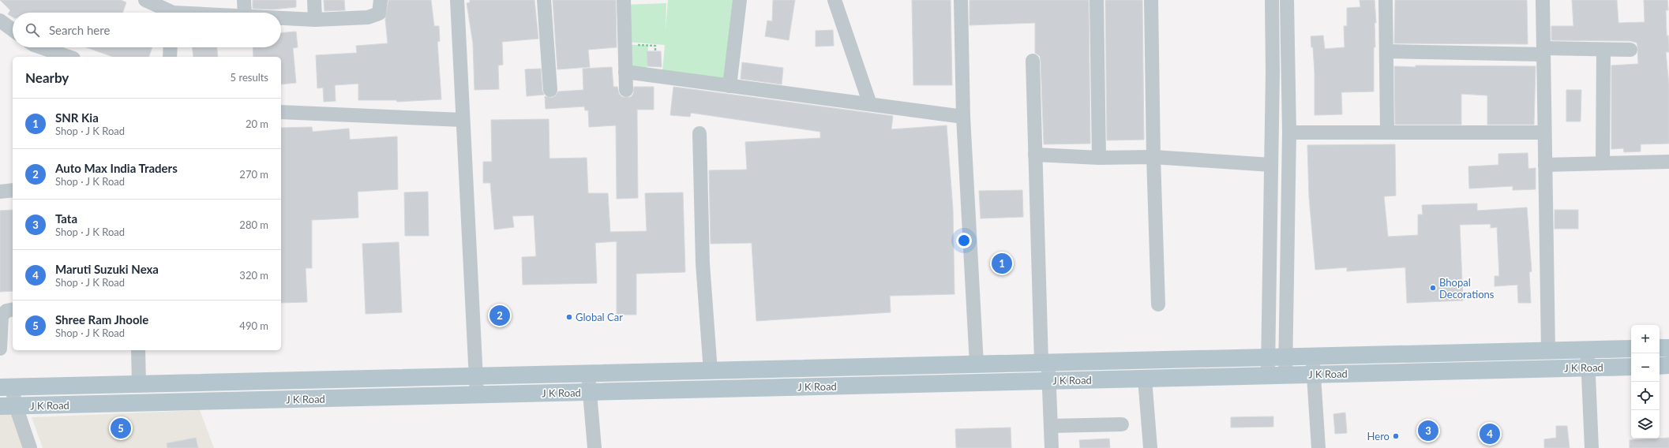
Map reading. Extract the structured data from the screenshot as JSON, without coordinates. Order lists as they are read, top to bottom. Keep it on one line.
{"streets":{"main road":["J K Road"]},"places":["Bhopal Decorations","Global Car","Hero"],"page":{"search":"Search here","heading":["Nearby","5 results"],"list":[{"mark":"1","name":"SNR Kia","note":"Shop · J K Road","value":"20 m"},{"mark":"2","name":"Auto Max India Traders","note":"Shop · J K Road","value":"270 m"},{"mark":"3","name":"Tata","note":"Shop · J K Road","value":"280 m"},{"mark":"4","name":"Maruti Suzuki Nexa","note":"Shop · J K Road","value":"320 m"},{"mark":"5","name":"Shree Ram Jhoole","note":"Shop · J K Road","value":"490 m"}],"pins":["1","2","5","3","4"],"map_buttons":["+","−"]}}
